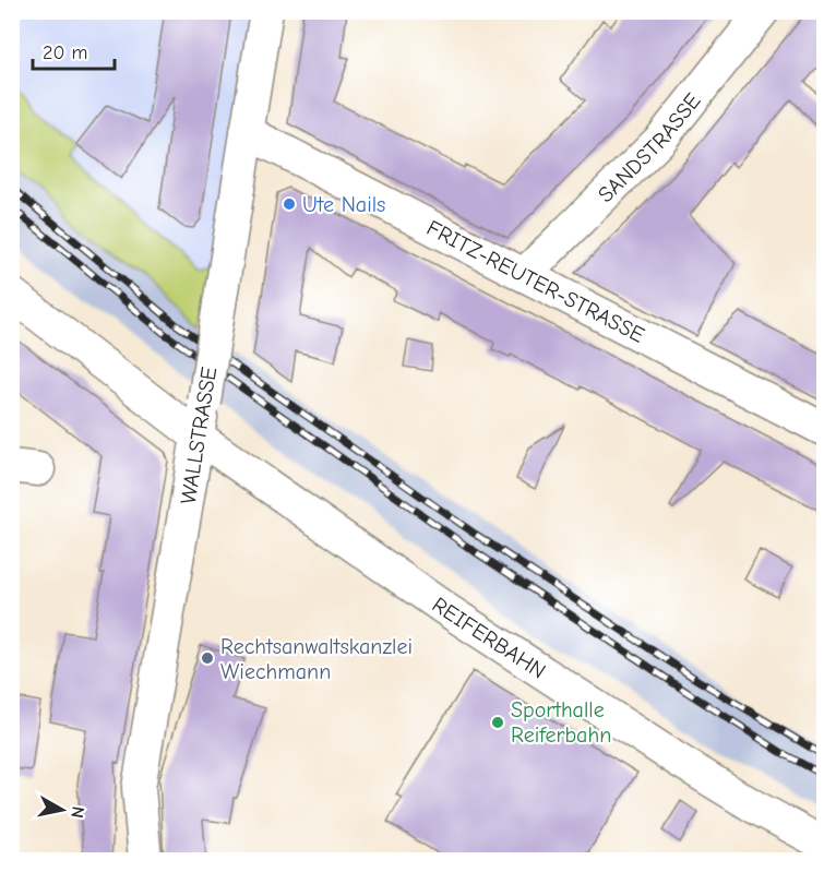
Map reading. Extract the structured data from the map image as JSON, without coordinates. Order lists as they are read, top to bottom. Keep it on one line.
{"streets":{"street":["SANDSTRASSE","FRITZ-REUTER-STRASSE","WALLSTRASSE","REIFERBAHN"]},"crossings":[["SANDSTRASSE","FRITZ-REUTER-STRASSE"],["FRITZ-REUTER-STRASSE","WALLSTRASSE"],["WALLSTRASSE","REIFERBAHN"]],"places":["Ute Nails","Rechtsanwaltskanzlei Wiechmann","Sporthalle Reiferbahn"],"scale_bar":"20 m","north":"right"}
